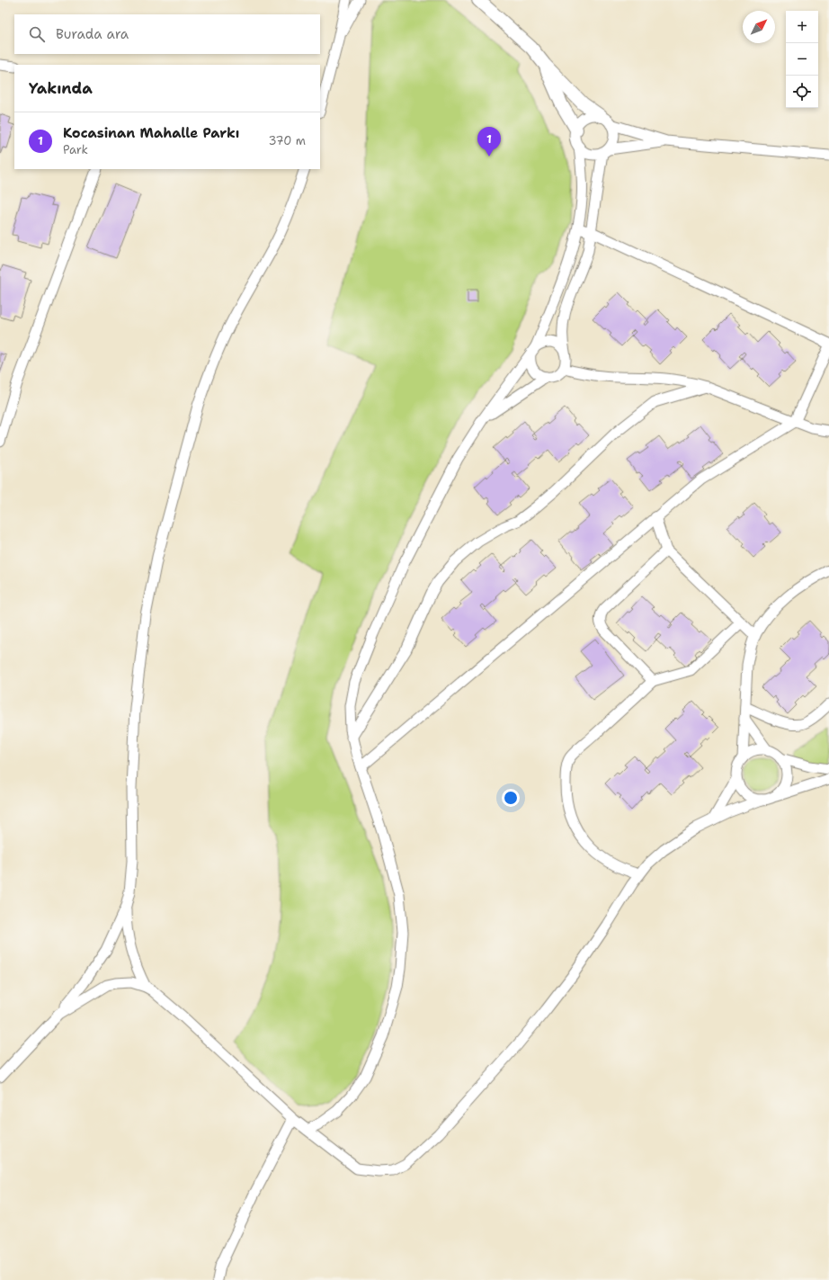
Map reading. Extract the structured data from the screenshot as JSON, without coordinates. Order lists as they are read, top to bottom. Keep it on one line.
{"north":"top right","page":{"map_buttons":["+","−"],"search":"Burada ara","heading":"Yakında","list":[{"mark":"1","name":"Kocasinan Mahalle Parkı","note":"Park","value":"370 m"}],"pins":"1"}}
